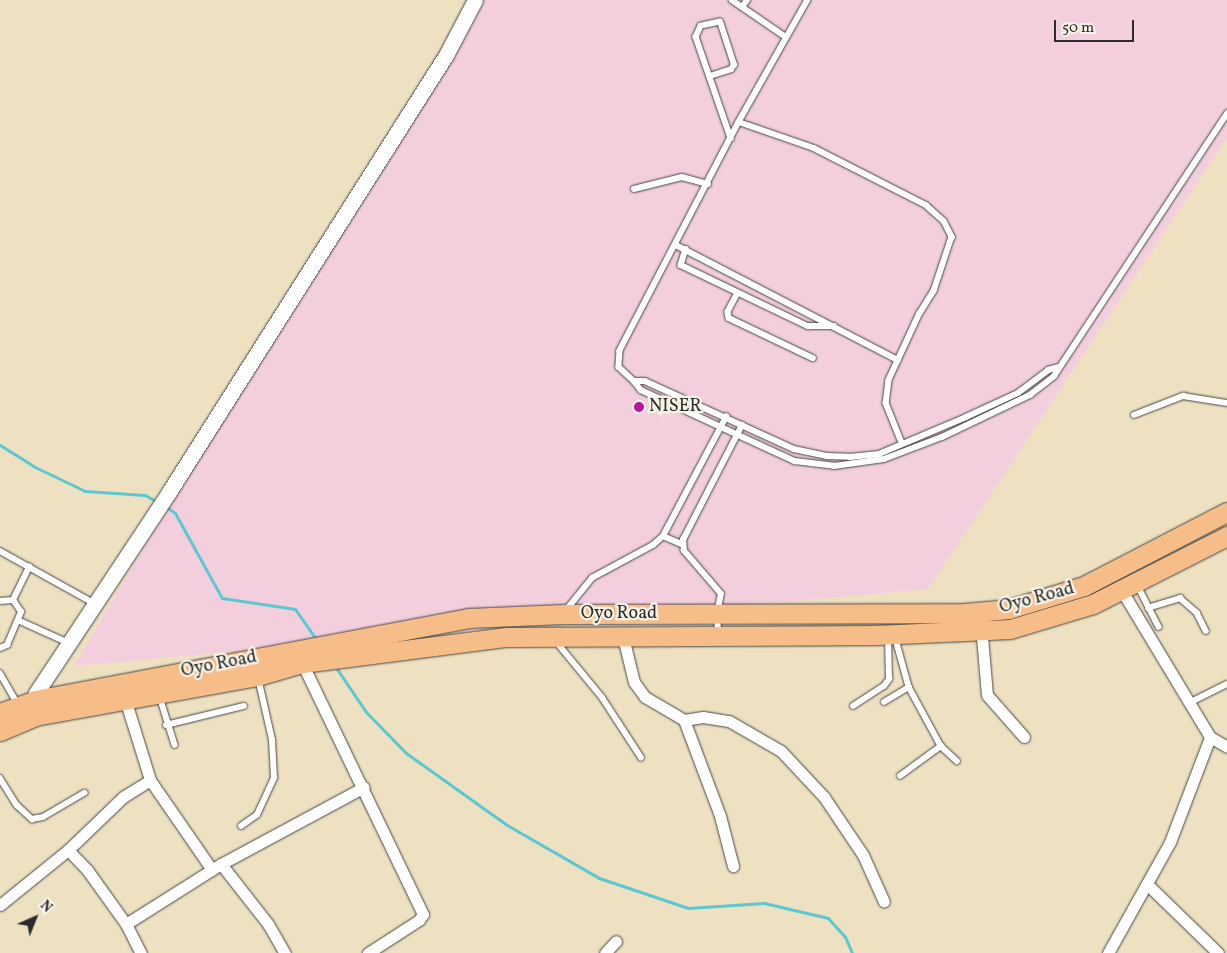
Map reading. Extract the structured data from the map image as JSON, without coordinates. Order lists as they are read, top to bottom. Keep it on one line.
{"streets":{"highway":["Oyo Road"]},"places":["NISER"],"scale_bar":"50 m","north":"top right"}
